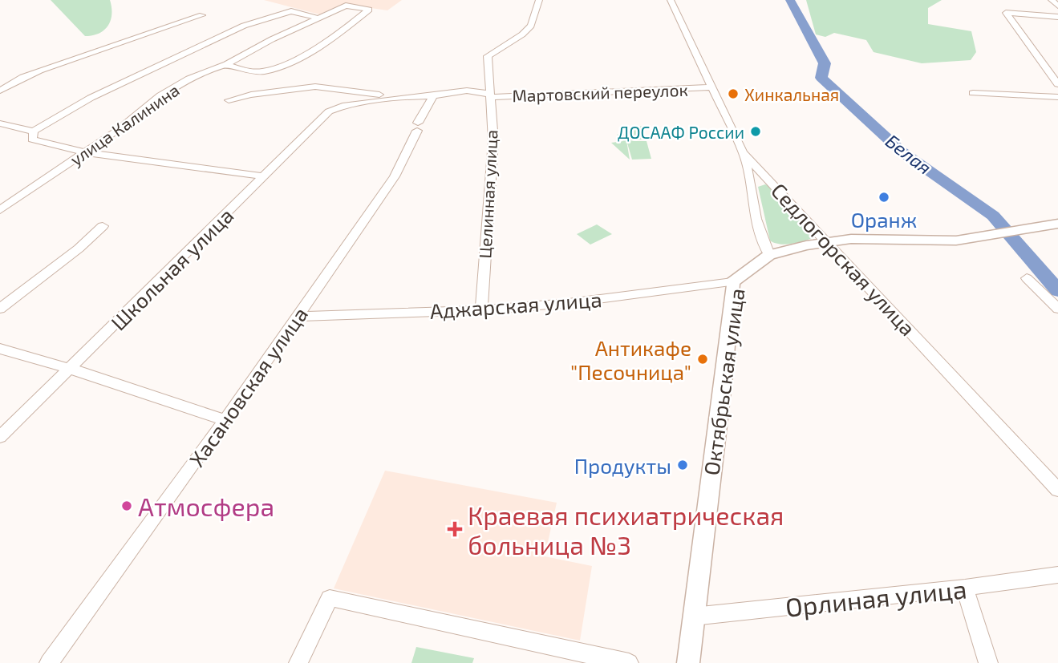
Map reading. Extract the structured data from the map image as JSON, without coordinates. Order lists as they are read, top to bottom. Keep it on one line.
{"streets":{"main road":["Октябрьская улица"],"street":["Мартовский переулок","улица Калинина","Целинная улица","Седлогорская улица","Школьная улица","Аджарская улица","Хасановская улица","Орлиная улица"]},"crossings":[["Мартовский переулок","Целинная улица"],["Мартовский переулок","Седлогорская улица"],["Мартовский переулок","Школьная улица"],["Мартовский переулок","Хасановская улица"],["Целинная улица","Аджарская улица"],["Аджарская улица","Октябрьская улица"],["Аджарская улица","Хасановская улица"],["Октябрьская улица","Орлиная улица"]],"water":["Белая"],"places":{"other":["Хинкальная","ДОСААФ России","Оранж","Антикафе \"Песочница\"","Продукты","Атмосфера"],"health":["Краевая психиатрическая больница №3"]}}
